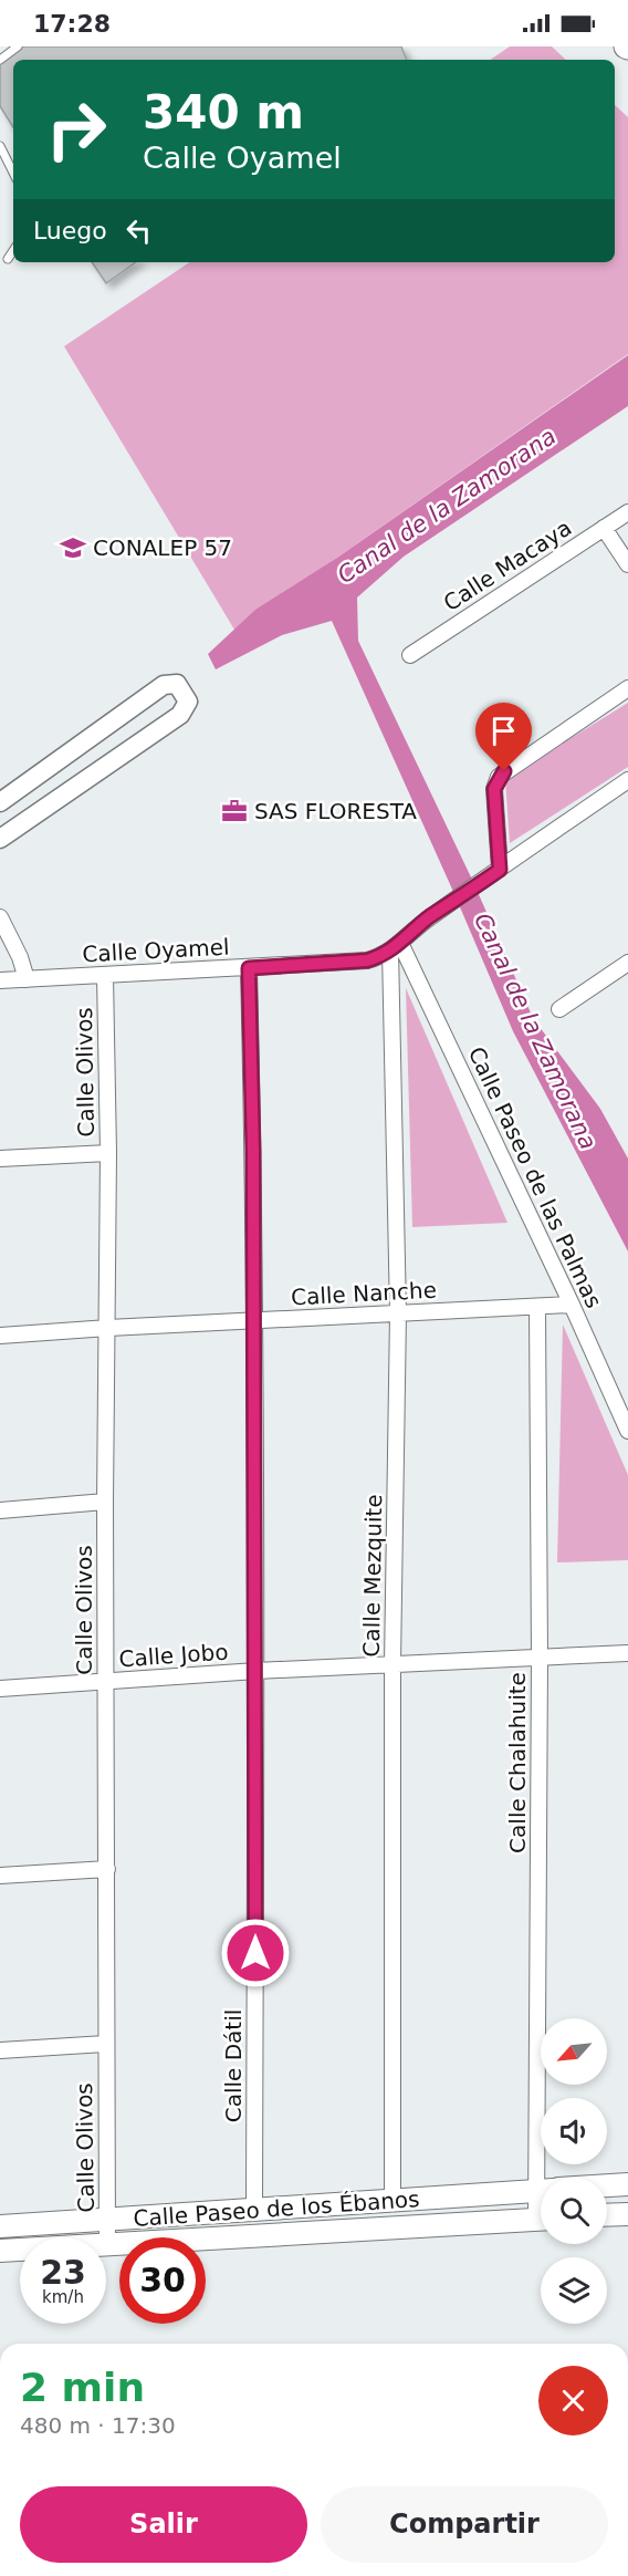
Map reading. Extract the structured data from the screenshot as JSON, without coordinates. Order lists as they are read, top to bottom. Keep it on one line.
{"streets":{"main road":["Calle Paseo de los Ébanos"],"street":["Calle Macaya","Calle Oyamel","Calle Olivos","Calle Paseo de las Palmas","Calle Nanche","Calle Mezquite","Calle Jobo","Calle Chalahuite","Calle Dátil"]},"crossings":[["Calle Oyamel","Calle Olivos"],["Calle Oyamel","Calle Paseo de las Palmas"],["Calle Oyamel","Calle Mezquite"],["Calle Oyamel","Calle Dátil"],["Calle Olivos","Calle Nanche"],["Calle Olivos","Calle Jobo"],["Calle Olivos","Calle Paseo de los Ébanos"],["Calle Paseo de las Palmas","Calle Nanche"],["Calle Paseo de las Palmas","Calle Mezquite"],["Calle Nanche","Calle Mezquite"],["Calle Nanche","Calle Chalahuite"],["Calle Nanche","Calle Dátil"],["Calle Mezquite","Calle Jobo"],["Calle Mezquite","Calle Paseo de los Ébanos"],["Calle Jobo","Calle Chalahuite"],["Calle Jobo","Calle Dátil"],["Calle Dátil","Calle Paseo de los Ébanos"]],"water":["Canal de la Zamorana"],"places":{"school or university":["CONALEP 57"],"office":["SAS FLORESTA"]},"north":"bottom left","page":{"status":"17:28","turn":["340 m","Calle Oyamel"],"then":"Luego","speed":"23 km/h","limit":"30","heading":["2 min","480 m · 17:30"],"buttons":["Salir","Compartir"]}}
